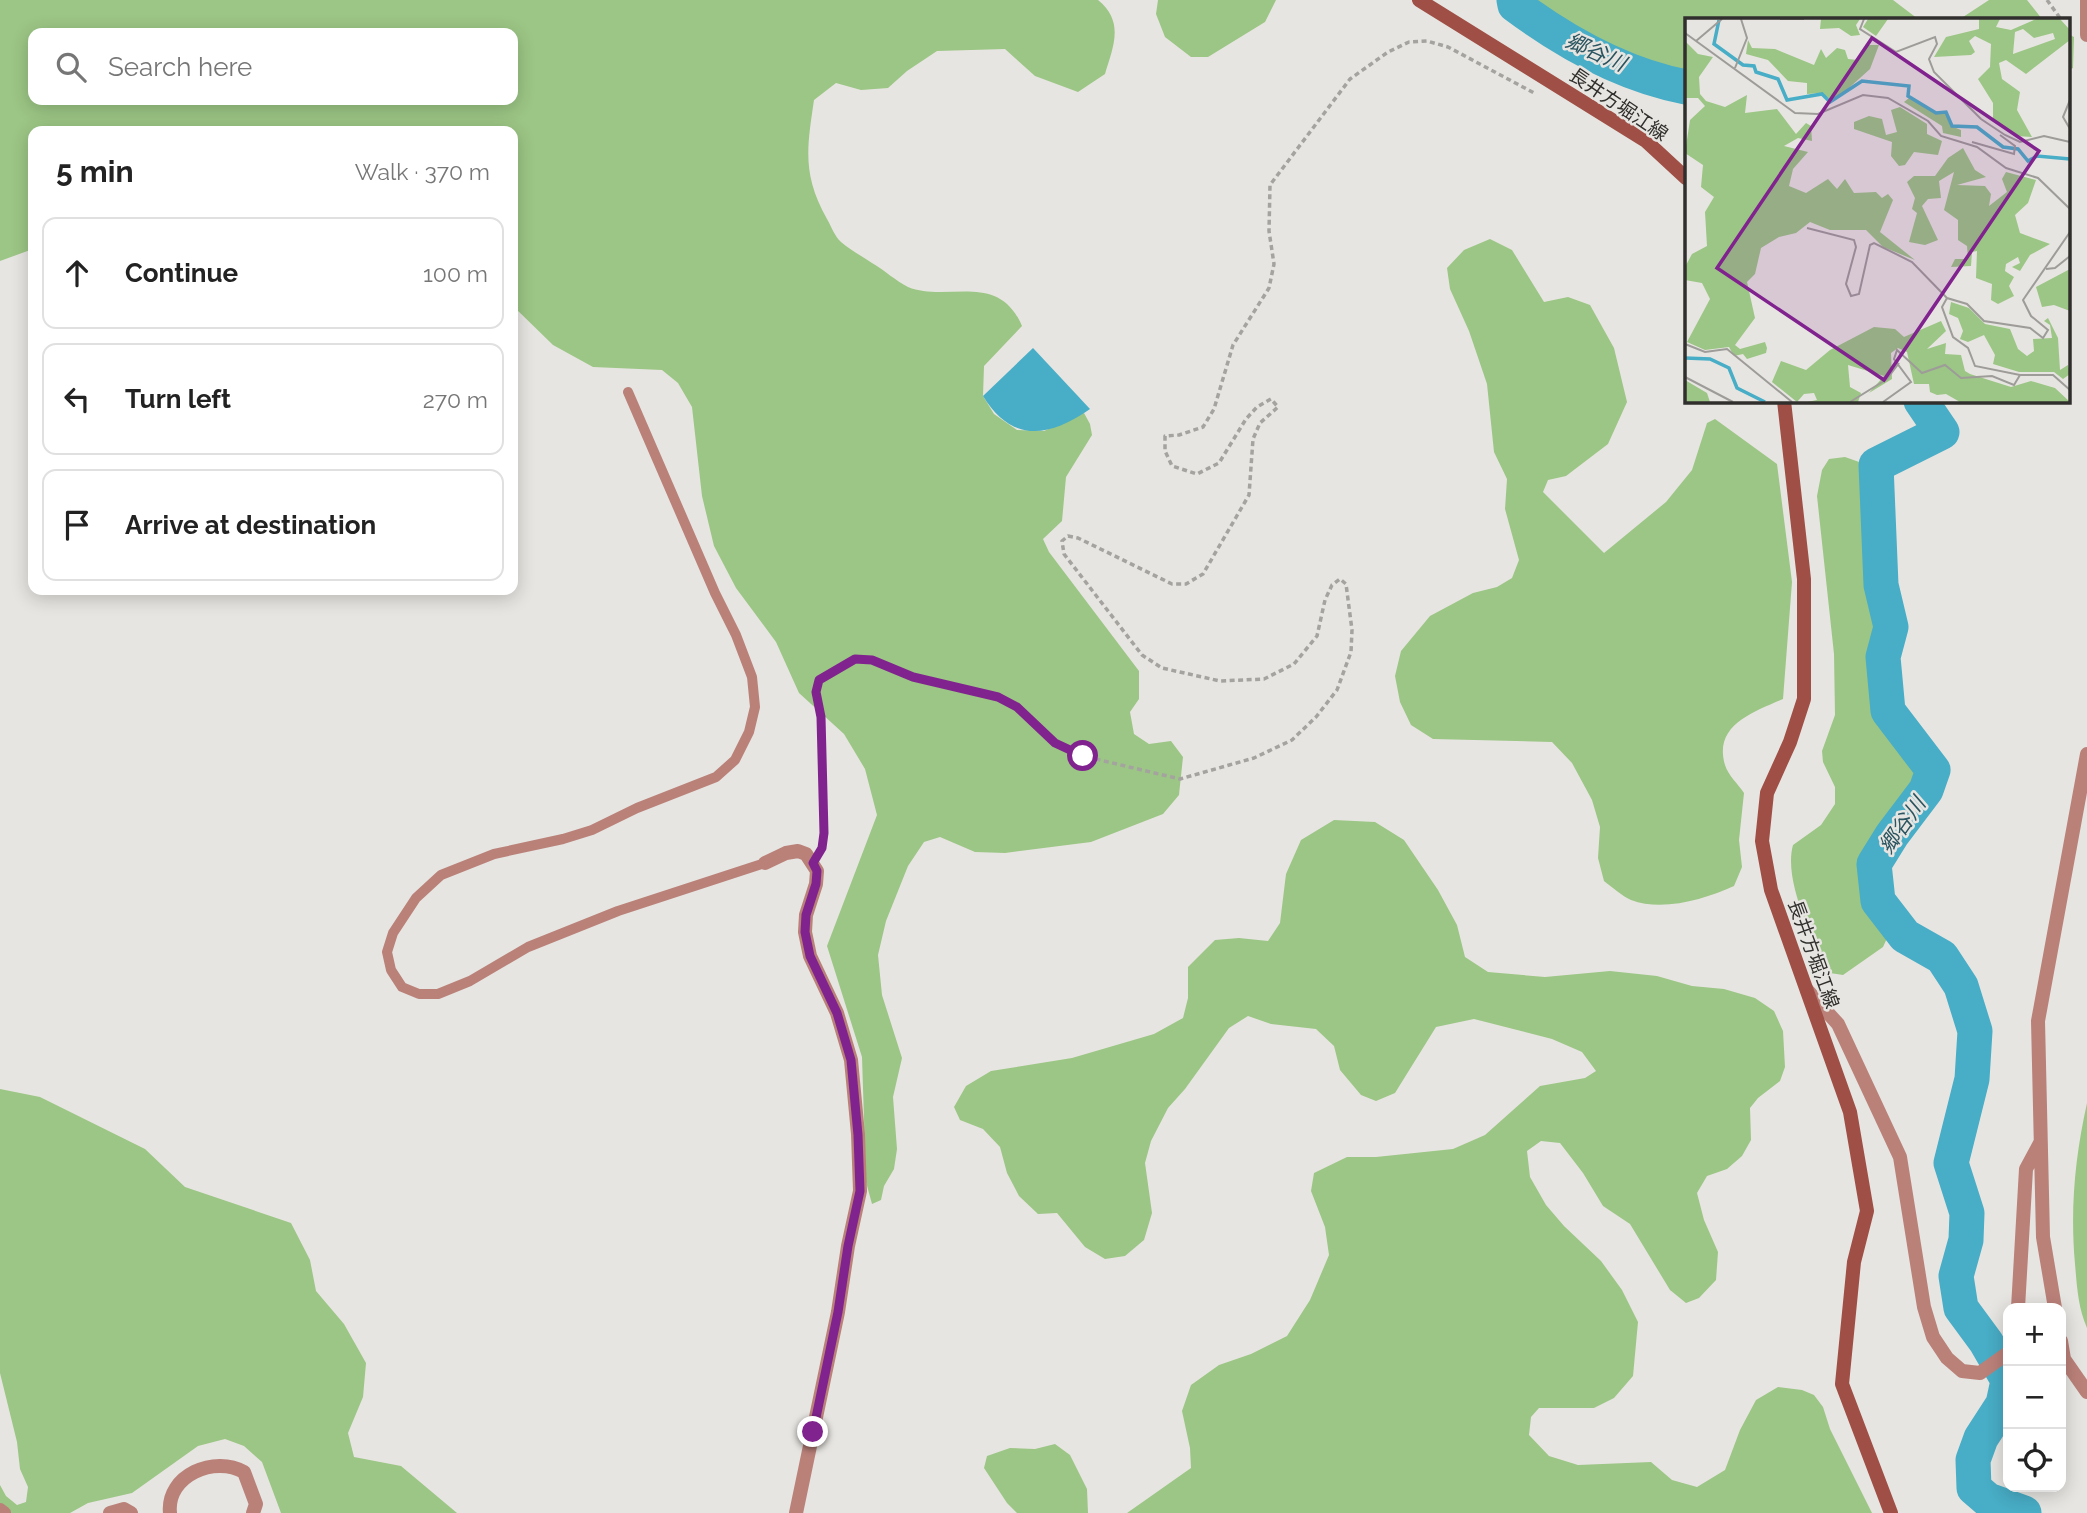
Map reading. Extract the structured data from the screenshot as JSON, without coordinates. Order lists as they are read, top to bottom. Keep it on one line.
{"streets":{"main road":["長井方堀江線"]},"water":["郷谷川"],"page":{"search":"Search here","heading":["5 min","Walk · 370 m"],"list":[["Continue","100 m"],["Turn left","270 m"],"Arrive at destination"],"map_buttons":["+","−"]}}
